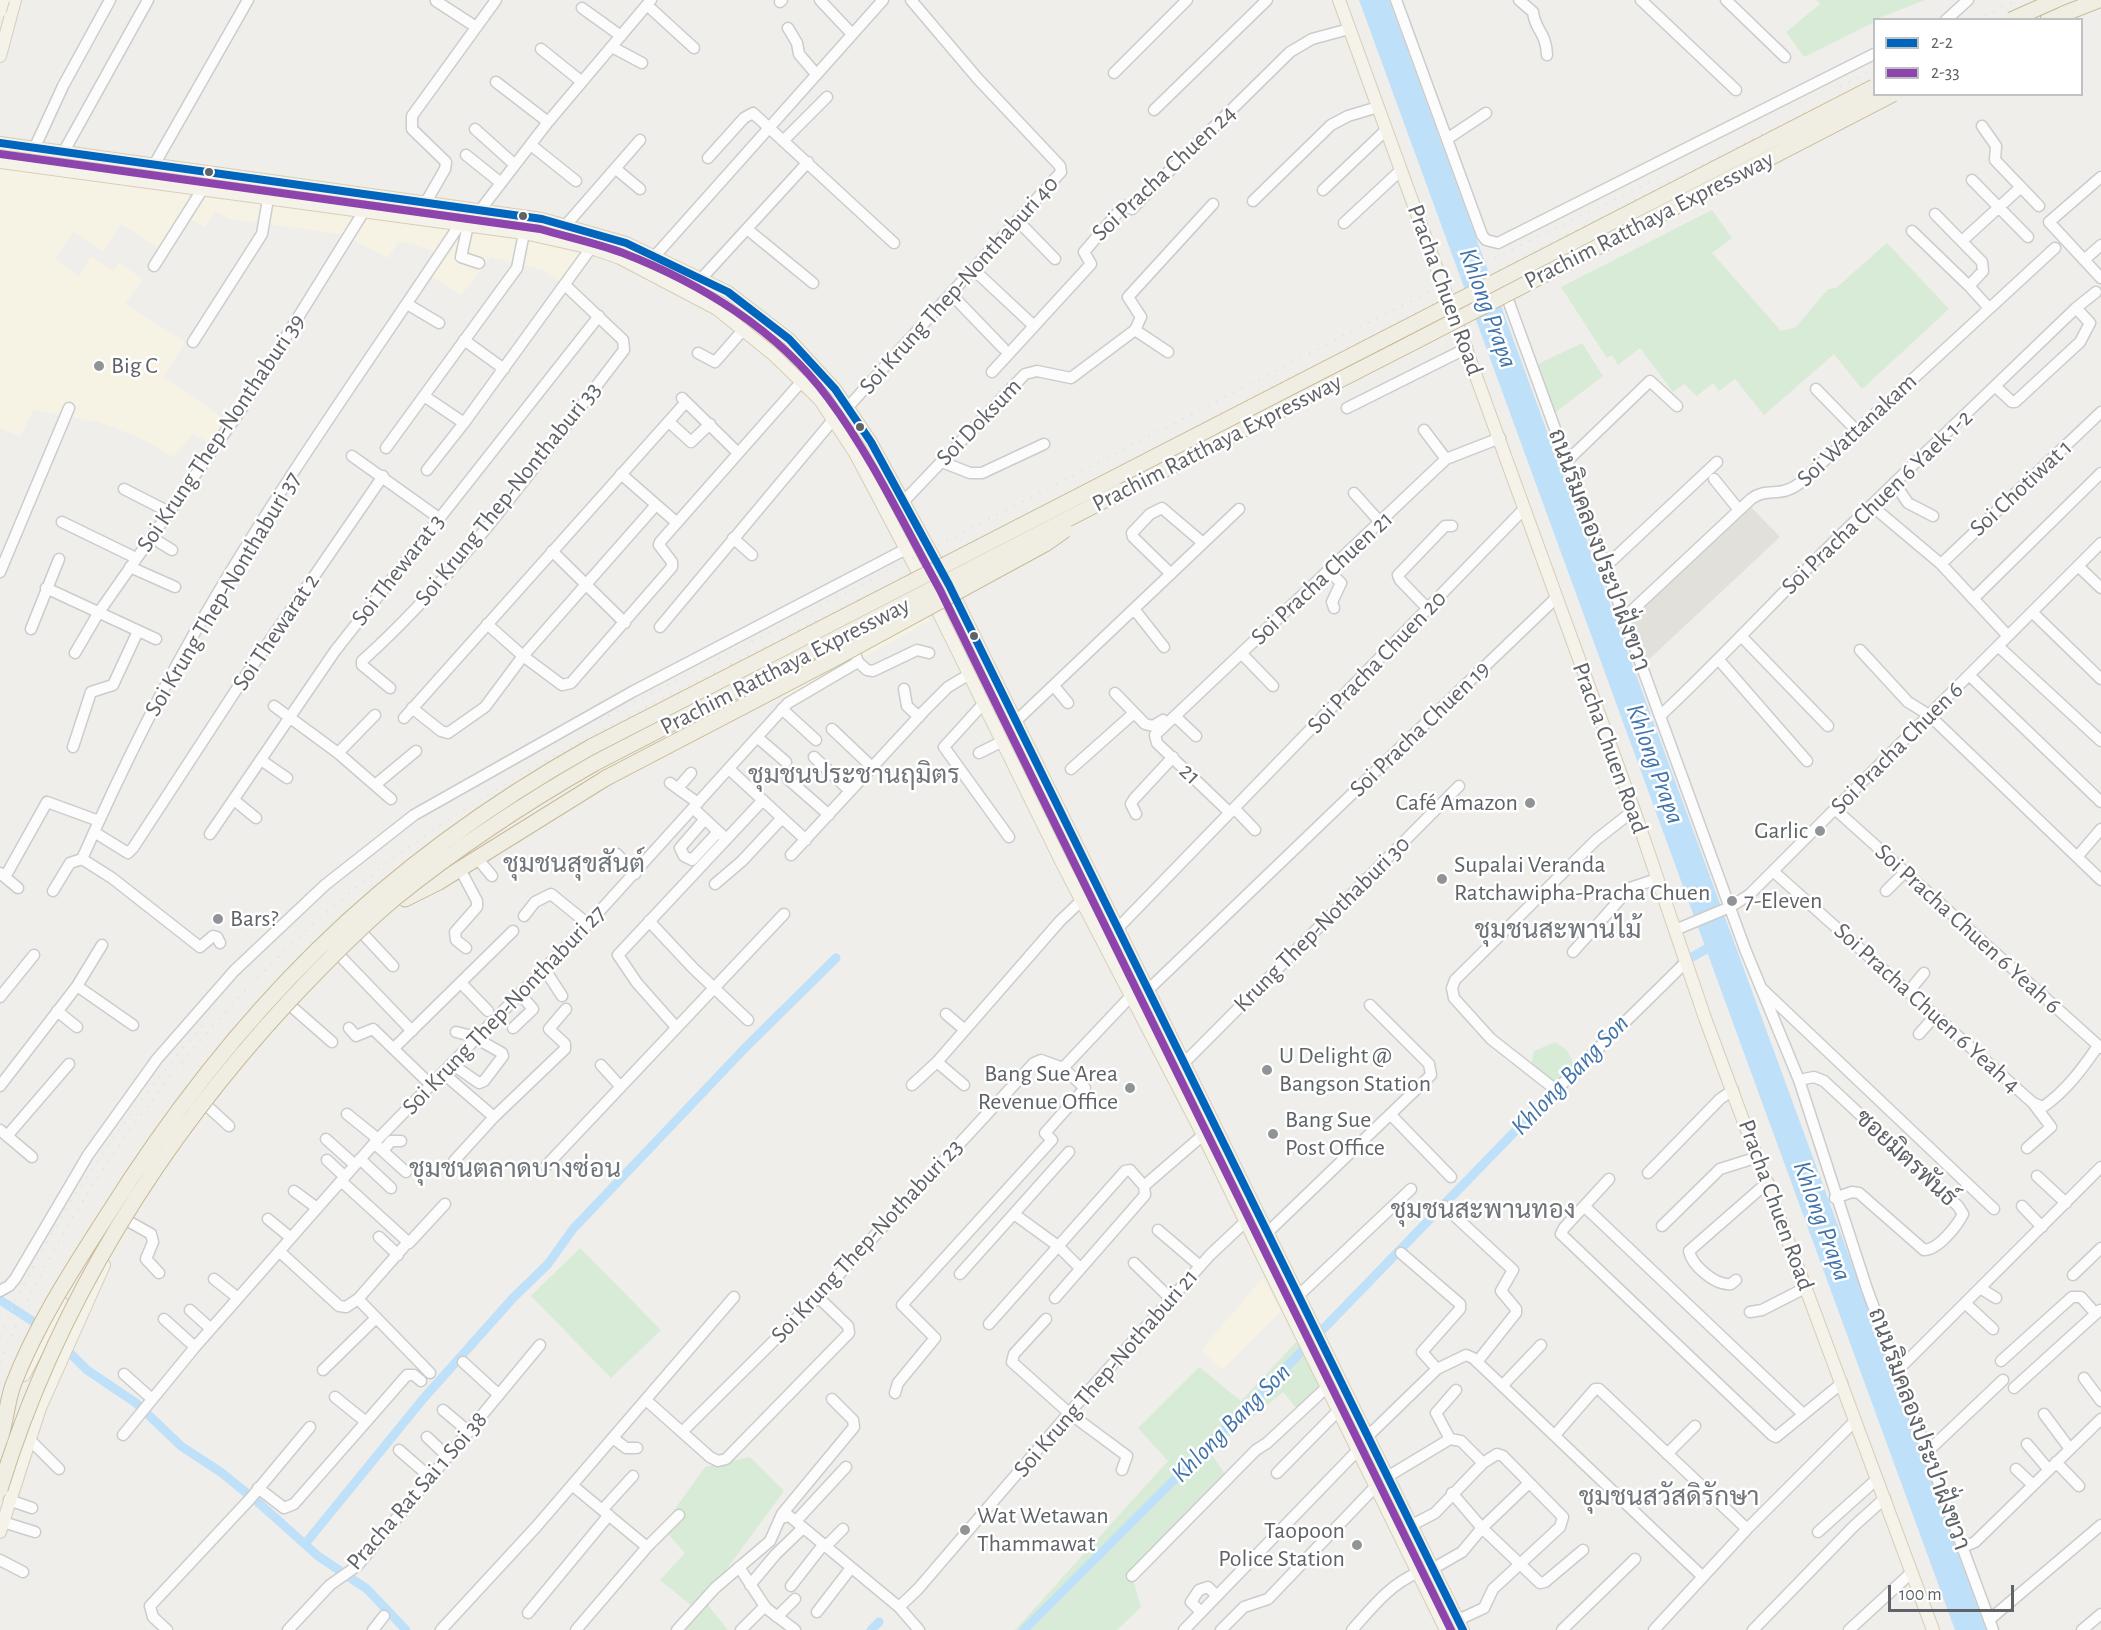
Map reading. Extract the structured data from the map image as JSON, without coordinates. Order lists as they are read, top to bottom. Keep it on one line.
{"streets":{"highway":["Prachim Ratthaya Expressway"],"main road":["Pracha Chuen Road"],"street":["Soi Pracha Chuen 24","Soi Krung Thep-Nonthaburi 40","Soi Doksum","Soi Wattanakam","Soi Krung Thep-Nonthaburi 39","Soi Chotiwat 1","Soi Krung Thep-Nonthaburi 33","Soi Pracha Chuen 6 Yaek 1-2","ถนนริมคลองประปาฝั่งขวา","Soi Thewarat 3","Soi Pracha Chuen 21","Soi Krung Thep-Nonthaburi 37","Soi Thewarat 2","Soi Pracha Chuen 20","Soi Pracha Chuen 19","Soi Pracha Chuen 6","21","Krung Thep-Nothaburi 30","Soi Pracha Chuen 6 Yeah 6","Soi Pracha Chuen 6 Yeah 4","Soi Krung Thep-Nonthaburi 27","ซอยมิตรพันธ์","Soi Krung Thep-Nothaburi 23","Soi Krung Thep-Nothaburi 21","Pracha Rat Sai 1 Soi 38"]},"crossings":[["Soi Pracha Chuen 24","Pracha Chuen Road"],["Pracha Chuen Road","Soi Pracha Chuen 21"],["Pracha Chuen Road","Soi Pracha Chuen 20"],["Pracha Chuen Road","Soi Pracha Chuen 19"],["Pracha Chuen Road","Soi Pracha Chuen 6"],["Soi Wattanakam","ถนนริมคลองประปาฝั่งขวา"],["Soi Krung Thep-Nonthaburi 33","Soi Thewarat 3"],["Soi Pracha Chuen 6 Yaek 1-2","ถนนริมคลองประปาฝั่งขวา"],["ถนนริมคลองประปาฝั่งขวา","Soi Pracha Chuen 6"],["ถนนริมคลองประปาฝั่งขวา","ซอยมิตรพันธ์"],["Soi Pracha Chuen 21","21"],["Soi Krung Thep-Nonthaburi 37","Soi Thewarat 2"],["Soi Pracha Chuen 20","21"],["Soi Pracha Chuen 6","Soi Pracha Chuen 6 Yeah 6"],["Soi Pracha Chuen 6","Soi Pracha Chuen 6 Yeah 4"]],"districts":["ชุมชนประชานฤมิตร","ชุมชนสุขสันต์","ชุมชนสะพานไม้","ชุมชนตลาดบางซ่อน","ชุมชนสะพานทอง","ชุมชนสวัสดิรักษา"],"water":["Khlong Prapa","Khlong Bang Son"],"places":["Big C","Café Amazon","Garlic","Supalai Veranda Ratchawipha-Pracha Chuen","7-Eleven","Bars?","U Delight @ Bangson Station","Bang Sue Area Revenue Office","Bang Sue Post Office","Wat Wetawan Thammawat","Taopoon Police Station"],"lines":["transit line 2-2","transit line 2-33"],"legend":["2-2","2-33"],"scale_bar":"100 m"}
